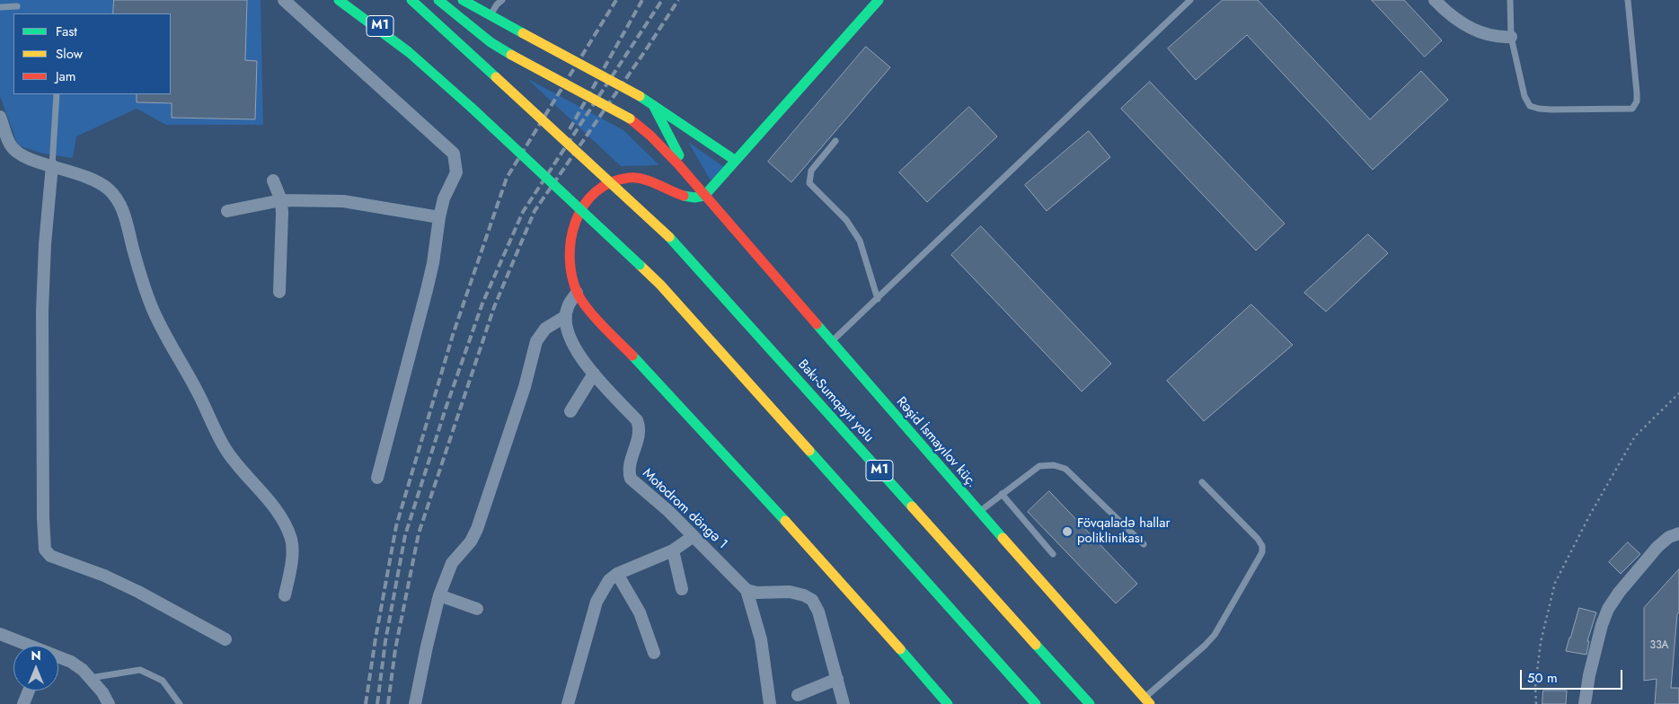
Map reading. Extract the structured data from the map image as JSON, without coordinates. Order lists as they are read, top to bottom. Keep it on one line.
{"streets":{"main road":["M1","Bakı-Sumqayıt yolu","Rəşid İsmayılov küç."],"street":["Motodrom döngə 1"]},"places":["Fövqaladə hallar poliklinikası"],"house_numbers":["33A"],"legend":["Fast","Slow","Jam"],"scale_bar":"50 m","north":"top"}
